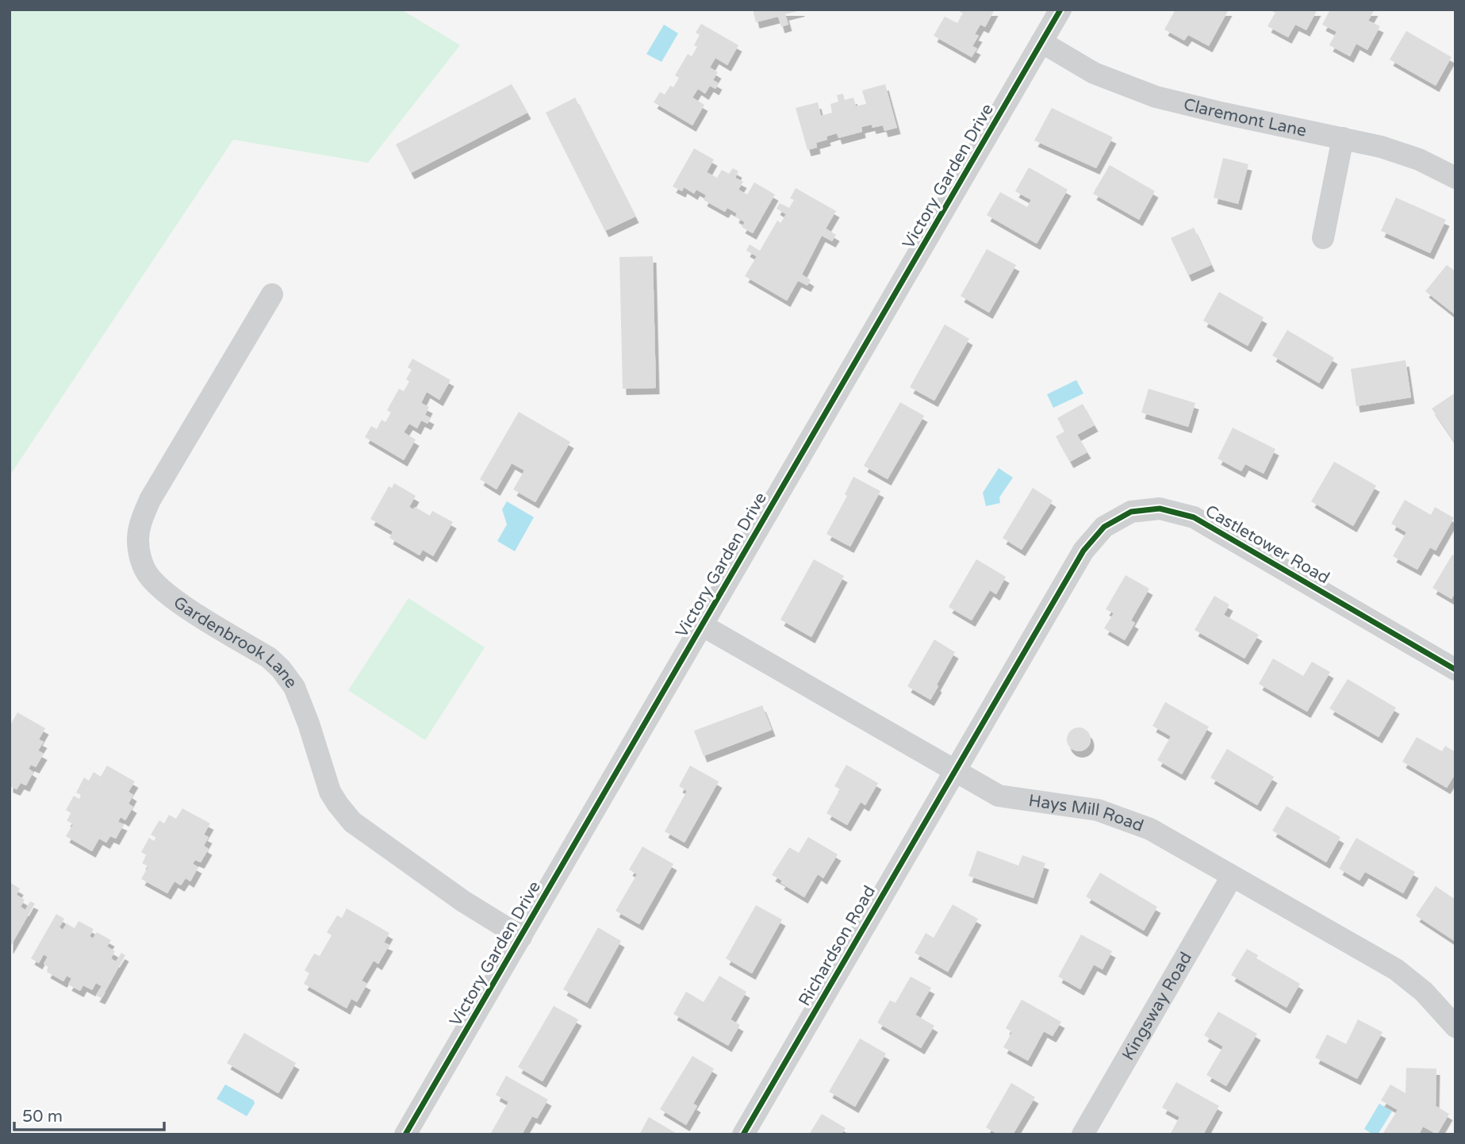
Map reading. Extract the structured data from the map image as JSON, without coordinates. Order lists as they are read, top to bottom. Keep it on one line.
{"streets":{"street":["Claremont Lane","Victory Garden Drive","Castletower Road","Gardenbrook Lane","Hays Mill Road","Richardson Road","Kingsway Road"]},"crossings":[["Claremont Lane","Victory Garden Drive"],["Victory Garden Drive","Gardenbrook Lane"],["Victory Garden Drive","Hays Mill Road"],["Castletower Road","Hays Mill Road"],["Castletower Road","Richardson Road"],["Hays Mill Road","Richardson Road"],["Hays Mill Road","Kingsway Road"]],"scale_bar":"50 m"}
